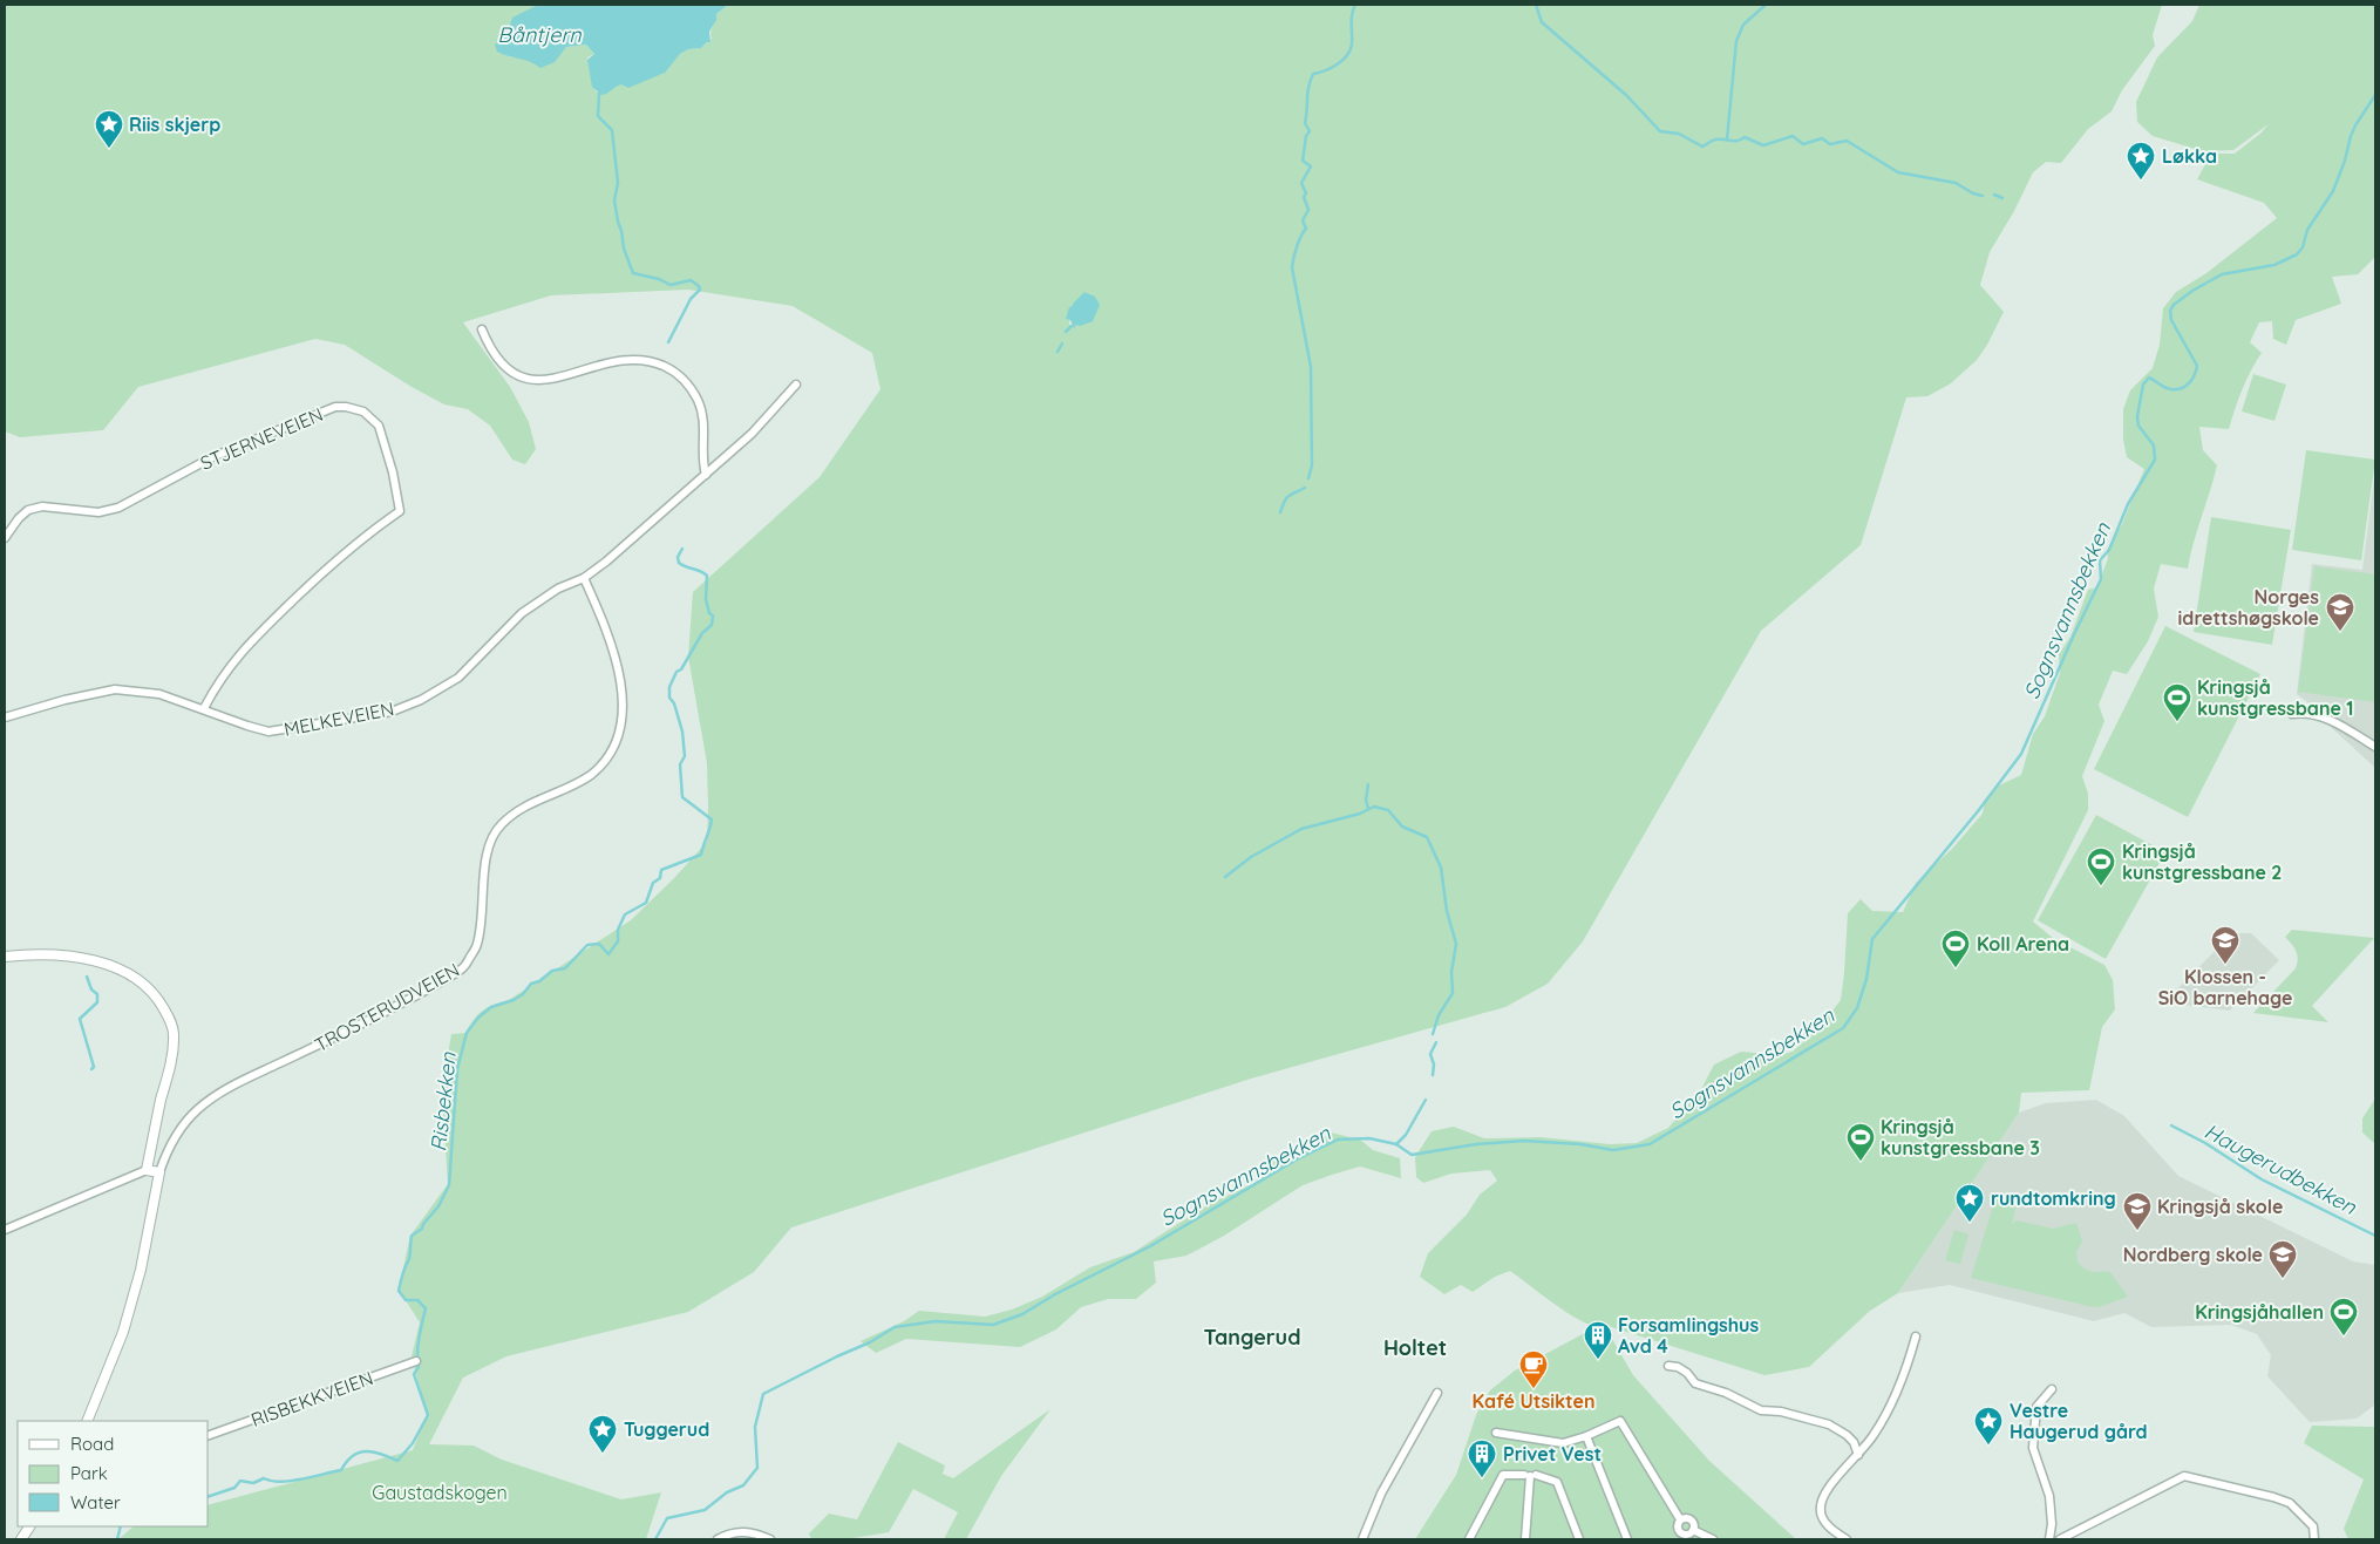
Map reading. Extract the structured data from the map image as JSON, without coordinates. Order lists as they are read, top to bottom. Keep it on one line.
{"streets":{"street":["STJERNEVEIEN","MELKEVEIEN","TROSTERUDVEIEN","RISBEKKVEIEN"]},"crossings":[["STJERNEVEIEN","MELKEVEIEN"],["MELKEVEIEN","TROSTERUDVEIEN"]],"districts":["Tangerud","Holtet"],"water":["Båntjern","Sognsvannsbekken","Risbekken","Haugerudbekken"],"parks":["Gaustadskogen"],"places":{"place":["Riis skjerp","Løkka","rundtomkring","Vestre Haugerud gård","Tuggerud"],"school or university":["Norges idrettshøgskole","Klossen - SiO barnehage","Kringsjå skole","Nordberg skole"],"sports":["Kringsjå kunstgressbane 1","Kringsjå kunstgressbane 2","Koll Arena","Kringsjå kunstgressbane 3","Kringsjåhallen"],"building":["Forsamlingshus Avd 4","Privet Vest"],"cafe":["Kafé Utsikten"]},"legend":["Road","Park","Water"]}
